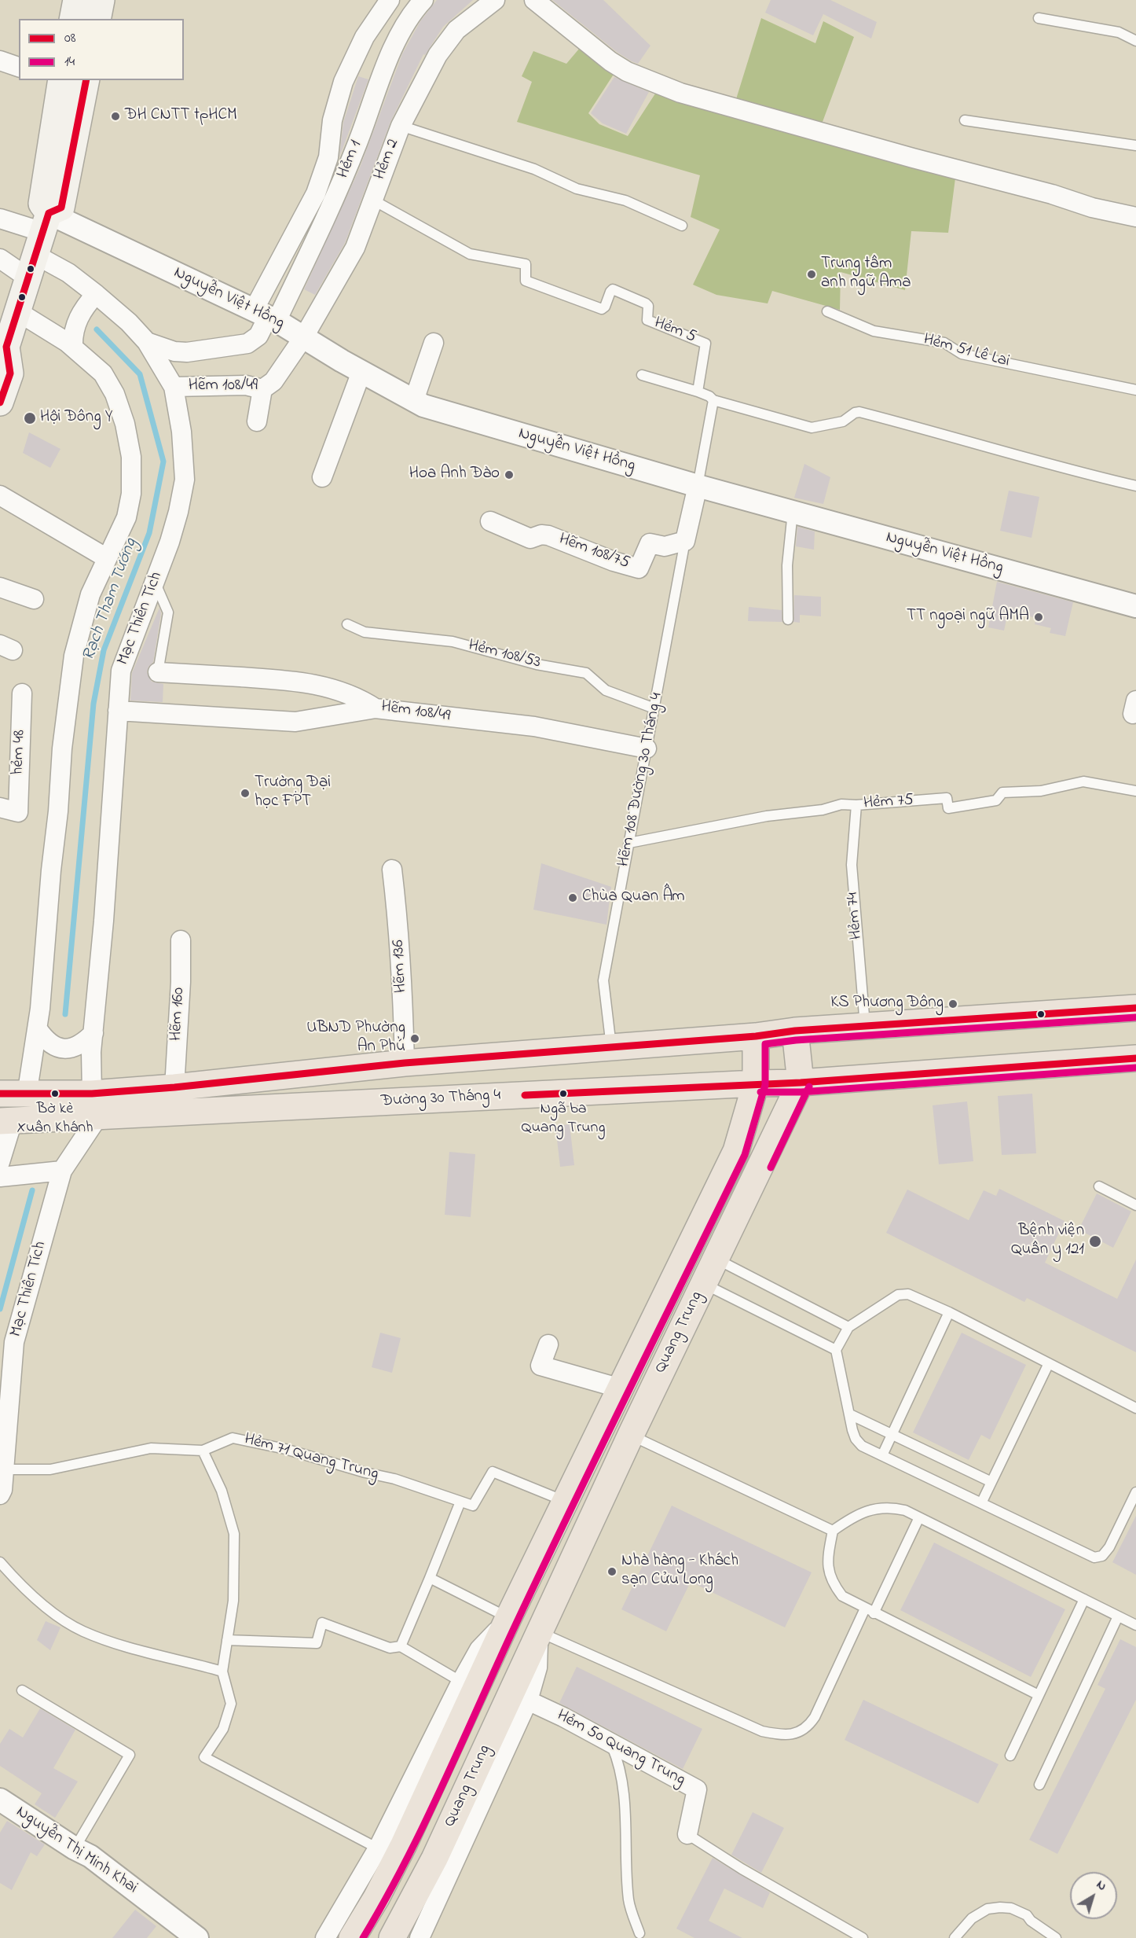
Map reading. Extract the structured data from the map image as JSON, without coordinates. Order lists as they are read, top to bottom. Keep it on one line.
{"streets":{"main road":["Đường 30 Tháng 4","Quang Trung"],"street":["Hẻm 1","Hẻm 2","Nguyễn Việt Hồng","Hẽm 108/49","Hẽm 108/75","Mạc Thiên Tích","hẻm 48","Hẽm 136","Hẽm 160","Hẻm 50 Quang Trung","Nguyễn Thị Minh Khai"],"lane":["Hẻm 5","Hẻm 51 Lê Lai","Hẻm 108/53","Hẽm 108 Đường 30 Tháng 4","Hẻm 75","Hẻm 74","Hẻm 71 Quang Trung"]},"crossings":[["Hẻm 1","Nguyễn Việt Hồng"],["Hẻm 2","Nguyễn Việt Hồng"],["Hẻm 2","Hẻm 5"],["Hẻm 2","Hẽm 108/49"],["Nguyễn Việt Hồng","Hẽm 108/49"],["Nguyễn Việt Hồng","Mạc Thiên Tích"],["Hẽm 108/49","Mạc Thiên Tích"],["Hẽm 108/49","Hẽm 108 Đường 30 Tháng 4"],["Hẽm 108/75","Hẽm 108 Đường 30 Tháng 4"],["Mạc Thiên Tích","Đường 30 Tháng 4"],["Mạc Thiên Tích","Hẻm 71 Quang Trung"],["Hẻm 108/53","Hẽm 108 Đường 30 Tháng 4"],["Hẽm 108 Đường 30 Tháng 4","Hẻm 75"],["Hẽm 108 Đường 30 Tháng 4","Đường 30 Tháng 4"],["Hẻm 75","Hẻm 74"],["Hẻm 74","Đường 30 Tháng 4"],["Hẽm 136","Đường 30 Tháng 4"],["Hẽm 160","Đường 30 Tháng 4"],["Đường 30 Tháng 4","Quang Trung"],["Quang Trung","Hẻm 50 Quang Trung"]],"water":["Rạch Tham Tướng"],"places":["ĐH CNTT tpHCM","Trung tâm anh ngữ Ama","Hội Đông Y","Hoa Anh Đào","TT ngoại ngữ AMA","Trường Đại học FPT","Chùa Quan Âm","KS Phương Đông","UBND Phường An Phú","Bờ kè Xuân Khánh","Ngã ba Quang Trung","Bệnh viện Quân y 121","Nhà hàng - Khách sạn Cửu Long"],"lines":["transit line 08","transit line 14"],"legend":["08","14"],"north":"top right"}
